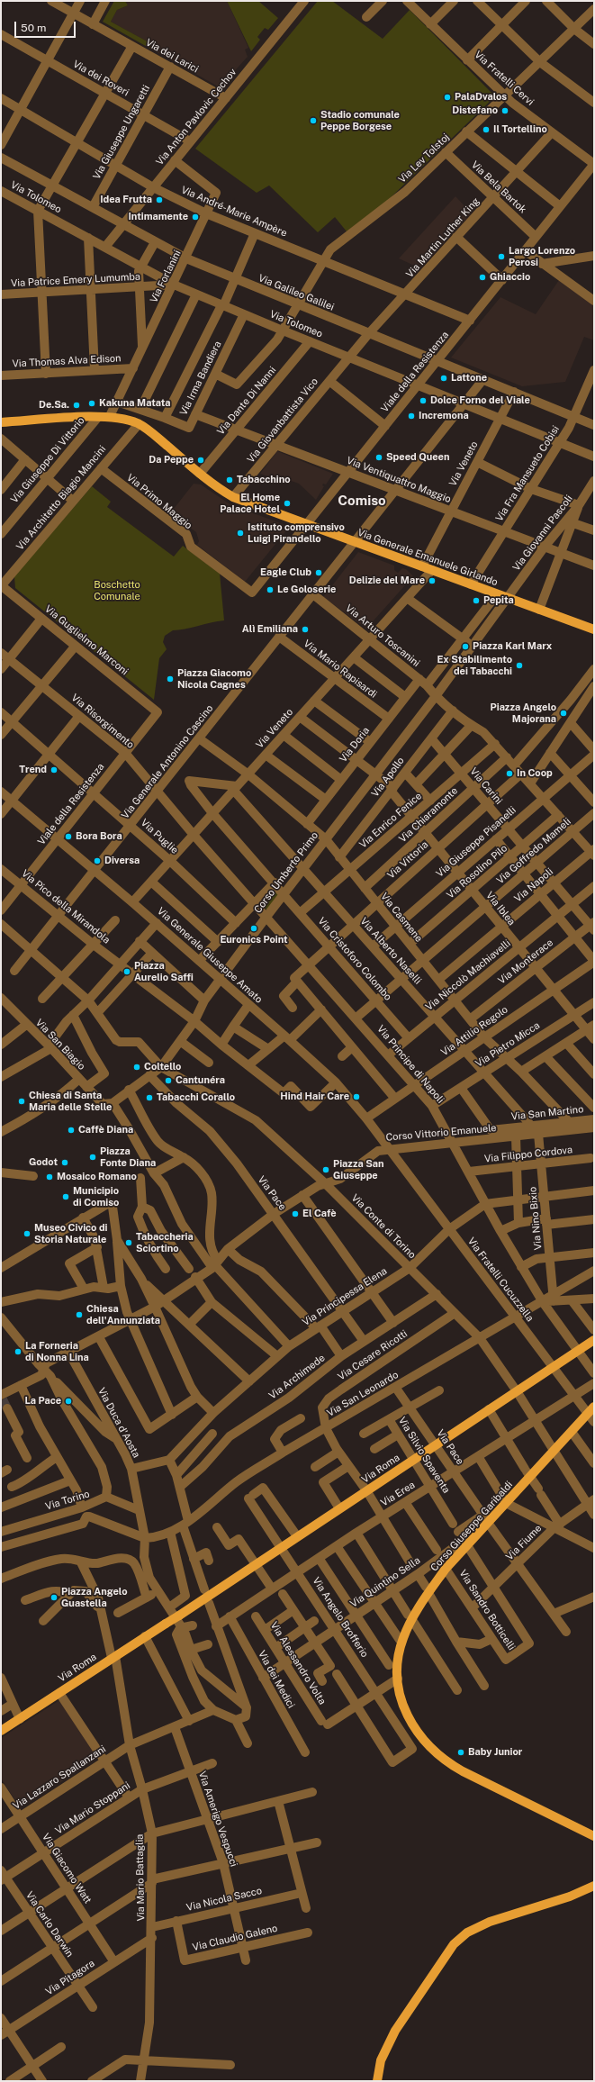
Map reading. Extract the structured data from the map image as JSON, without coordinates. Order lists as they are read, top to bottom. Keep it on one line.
{"streets":{"main road":["Via Generale Emanuele Girlando","Via Roma","Corso Giuseppe Garibaldi"],"street":["Via dei Larici","Via dei Roveri","Via Fratelli Cervi","Via Anton Pavlovic Cechov","Via Giuseppe Ungaretti","Via Lev Tolstoj","Via Bela Bartok","Via Tolomeo","Via André-Marie Ampère","Via Martin Luther King","Via Forlanini","Via Patrice Emery Lumumba","Via Galileo Galilei","Via Thomas Alva Edison","Viale della Resistenza","Via Irma Bandiera","Via Dante Di Nanni","Via Giovanbattista Vico","Via Giuseppe Di Vittorio","Via Veneto","Via Fra Mansueto Cobisi","Via Ventiquattro Maggio","Via Architetto Biagio Mancini","Via Primo Maggio","Via Giovanni Pascoli","Via Arturo Toscanini","Via Guglielmo Marconi","Via Mario Rapisardi","Via Risorgimento","Via Doria","Via Generale Antonino Cascino","Via Apollo","Via Carini","Via Chiaramonte","Via Enrico Fenice","Via Puglie","Via Giuseppe Pisanelli","Via Goffredo Mameli","Via Vittoria","Via Rosolino Pilo","Corso Umberto Primo","Via Napoli","Via Pico della Mirandola","Via Iblea","Via Casmene","Via Alberto Naselli","Via Generale Giuseppe Amato","Via Cristoforo Colombo","Via Monterace","Via Niccolò Machiavelli","Via Attilio Regolo","Via San Biagio","Via Pietro Micca","Via Principe di Napoli","Via San Martino","Corso Vittorio Emanuele","Via Filippo Cordova","Via Pace","Via Nino Bixio","Via Conte di Torino","Via Fratelli Cucuzzella","Via Principessa Elena","Via Cesare Ricotti","Via Archimede","Via San Leonardo","Via Duca d'Aosta","Via Silvio Spaventa","Via Erea","Via Torino","Via Fiume","Via Quintino Sella","Via Sandro Botticelli","Via Angelo Brofferio","Via Alessandro Volta","Via dei Medici","Via Lazzaro Spallanzani","Via Mario Stoppani","Via Amerigo Vespucci","Via Giacomo Watt","Via Mario Battaglia","Via Nicola Sacco","Via Carlo Darwin","Via Claudio Galeno","Via Pitagora"]},"crossings":[["Via dei Larici","Via Anton Pavlovic Cechov"],["Via dei Larici","Via Giuseppe Ungaretti"],["Via dei Roveri","Via Anton Pavlovic Cechov"],["Via dei Roveri","Via Giuseppe Ungaretti"],["Via Fratelli Cervi","Via Lev Tolstoj"],["Via Fratelli Cervi","Via Martin Luther King"],["Via Fratelli Cervi","Viale della Resistenza"],["Via Anton Pavlovic Cechov","Via Tolomeo"],["Via Anton Pavlovic Cechov","Via André-Marie Ampère"],["Via Anton Pavlovic Cechov","Via Forlanini"],["Via Anton Pavlovic Cechov","Via Galileo Galilei"],["Via Giuseppe Ungaretti","Via André-Marie Ampère"],["Via Giuseppe Ungaretti","Via Galileo Galilei"],["Via Lev Tolstoj","Via Bela Bartok"],["Via Lev Tolstoj","Via Tolomeo"],["Via Lev Tolstoj","Via André-Marie Ampère"],["Via Lev Tolstoj","Via Galileo Galilei"],["Via Lev Tolstoj","Via Irma Bandiera"],["Via Bela Bartok","Via Martin Luther King"],["Via Bela Bartok","Viale della Resistenza"],["Via Tolomeo","Via Martin Luther King"],["Via Tolomeo","Via Forlanini"],["Via Tolomeo","Via Patrice Emery Lumumba"],["Via Tolomeo","Viale della Resistenza"],["Via Tolomeo","Via Irma Bandiera"],["Via Tolomeo","Via Dante Di Nanni"],["Via Tolomeo","Via Giovanbattista Vico"],["Via Tolomeo","Via Veneto"],["Via Tolomeo","Via Fra Mansueto Cobisi"],["Via Tolomeo","Via Generale Antonino Cascino"],["Via André-Marie Ampère","Via Martin Luther King"],["Via André-Marie Ampère","Via Forlanini"],["Via André-Marie Ampère","Viale della Resistenza"],["Via Martin Luther King","Via Galileo Galilei"],["Via Martin Luther King","Via Giovanbattista Vico"],["Via Forlanini","Via Patrice Emery Lumumba"],["Via Forlanini","Via Galileo Galilei"],["Via Forlanini","Via Thomas Alva Edison"],["Via Forlanini","Via Generale Emanuele Girlando"],["Via Galileo Galilei","Viale della Resistenza"],["Via Galileo Galilei","Via Veneto"],["Via Galileo Galilei","Via Fra Mansueto Cobisi"],["Via Galileo Galilei","Via Generale Antonino Cascino"],["Viale della Resistenza","Via Ventiquattro Maggio"],["Viale della Resistenza","Via Primo Maggio"],["Viale della Resistenza","Via Generale Emanuele Girlando"],["Viale della Resistenza","Via Guglielmo Marconi"],["Viale della Resistenza","Via Risorgimento"],["Viale della Resistenza","Via Puglie"],["Viale della Resistenza","Via Pico della Mirandola"],["Viale della Resistenza","Via Generale Giuseppe Amato"],["Via Irma Bandiera","Via Ventiquattro Maggio"],["Via Dante Di Nanni","Via Ventiquattro Maggio"],["Via Dante Di Nanni","Via Generale Emanuele Girlando"],["Via Giovanbattista Vico","Via Ventiquattro Maggio"],["Via Giovanbattista Vico","Via Generale Emanuele Girlando"],["Via Giuseppe Di Vittorio","Via Generale Emanuele Girlando"],["Via Veneto","Via Ventiquattro Maggio"],["Via Veneto","Via Generale Emanuele Girlando"],["Via Veneto","Via Arturo Toscanini"],["Via Veneto","Via Mario Rapisardi"],["Via Veneto","Via Risorgimento"],["Via Veneto","Via Puglie"],["Via Veneto","Via Iblea"],["Via Veneto","Via Casmene"],["Via Veneto","Via Alberto Naselli"],["Via Veneto","Via Generale Giuseppe Amato"],["Via Veneto","Via Cristoforo Colombo"],["Via Veneto","Via Principe di Napoli"],["Via Fra Mansueto Cobisi","Via Ventiquattro Maggio"],["Via Fra Mansueto Cobisi","Via Generale Emanuele Girlando"],["Via Ventiquattro Maggio","Via Giovanni Pascoli"],["Via Ventiquattro Maggio","Via Generale Antonino Cascino"],["Via Architetto Biagio Mancini","Via Primo Maggio"],["Via Architetto Biagio Mancini","Via Generale Emanuele Girlando"],["Via Architetto Biagio Mancini","Via Guglielmo Marconi"],["Via Giovanni Pascoli","Via Generale Emanuele Girlando"],["Via Giovanni Pascoli","Corso Umberto Primo"],["Via Generale Emanuele Girlando","Via Doria"],["Via Generale Emanuele Girlando","Via Generale Antonino Cascino"],["Via Arturo Toscanini","Via Doria"],["Via Arturo Toscanini","Via Generale Antonino Cascino"],["Via Arturo Toscanini","Via Apollo"],["Via Arturo Toscanini","Via Chiaramonte"],["Via Arturo Toscanini","Via Enrico Fenice"],["Via Arturo Toscanini","Via Giuseppe Pisanelli"],["Via Arturo Toscanini","Via Goffredo Mameli"],["Via Arturo Toscanini","Via Vittoria"],["Via Arturo Toscanini","Via Rosolino Pilo"],["Via Arturo Toscanini","Corso Umberto Primo"],["Via Arturo Toscanini","Via Napoli"],["Via Mario Rapisardi","Via Doria"],["Via Mario Rapisardi","Via Generale Antonino Cascino"],["Via Risorgimento","Via Generale Antonino Cascino"],["Via Risorgimento","Via Principe di Napoli"],["Via Doria","Via Iblea"],["Via Doria","Via Casmene"],["Via Generale Antonino Cascino","Via Puglie"],["Via Generale Antonino Cascino","Via Pico della Mirandola"],["Via Generale Antonino Cascino","Via Casmene"],["Via Generale Antonino Cascino","Via Generale Giuseppe Amato"],["Via Generale Antonino Cascino","Via Conte di Torino"],["Via Apollo","Via Carini"],["Via Apollo","Via Iblea"],["Via Apollo","Via Casmene"],["Via Carini","Via Chiaramonte"],["Via Carini","Via Enrico Fenice"],["Via Carini","Via Giuseppe Pisanelli"],["Via Carini","Via Goffredo Mameli"],["Via Carini","Via Vittoria"],["Via Carini","Via Rosolino Pilo"],["Via Carini","Via Napoli"],["Via Carini","Via Monterace"],["Via Carini","Via Niccolò Machiavelli"],["Via Chiaramonte","Via Iblea"],["Via Chiaramonte","Via Casmene"],["Via Enrico Fenice","Via Iblea"],["Via Enrico Fenice","Via Casmene"],["Via Enrico Fenice","Via Alberto Naselli"],["Via Enrico Fenice","Via Cristoforo Colombo"],["Via Giuseppe Pisanelli","Via Iblea"],["Via Giuseppe Pisanelli","Via Casmene"],["Via Giuseppe Pisanelli","Via Alberto Naselli"],["Via Goffredo Mameli","Via Iblea"],["Via Goffredo Mameli","Via Casmene"],["Via Goffredo Mameli","Via Alberto Naselli"],["Via Goffredo Mameli","Via Cristoforo Colombo"],["Via Goffredo Mameli","Via Principe di Napoli"],["Via Vittoria","Via Iblea"],["Via Vittoria","Via Casmene"],["Via Vittoria","Via Alberto Naselli"],["Via Vittoria","Via Cristoforo Colombo"],["Via Vittoria","Via Principe di Napoli"],["Via Rosolino Pilo","Via Iblea"],["Via Rosolino Pilo","Via Casmene"],["Corso Umberto Primo","Via Pico della Mirandola"],["Corso Umberto Primo","Via Iblea"],["Corso Umberto Primo","Via Casmene"],["Corso Umberto Primo","Via Alberto Naselli"],["Corso Umberto Primo","Via Generale Giuseppe Amato"],["Corso Umberto Primo","Via Cristoforo Colombo"],["Corso Umberto Primo","Via San Biagio"],["Corso Umberto Primo","Via Principe di Napoli"],["Corso Umberto Primo","Via Pace"],["Corso Umberto Primo","Via Conte di Torino"],["Via Napoli","Via Iblea"],["Via Napoli","Via Casmene"],["Via Pico della Mirandola","Via Generale Giuseppe Amato"],["Via Iblea","Via Monterace"],["Via Iblea","Via Niccolò Machiavelli"],["Via Iblea","Via Attilio Regolo"],["Via Iblea","Via Pietro Micca"],["Via Casmene","Via Monterace"],["Via Casmene","Via Niccolò Machiavelli"],["Via Casmene","Via Attilio Regolo"],["Via Casmene","Via Pietro Micca"],["Via Casmene","Via San Martino"],["Via Alberto Naselli","Via Cristoforo Colombo"],["Via Alberto Naselli","Via Niccolò Machiavelli"],["Via Alberto Naselli","Via Attilio Regolo"],["Via Alberto Naselli","Via Pietro Micca"],["Via Alberto Naselli","Via San Martino"],["Via Generale Giuseppe Amato","Via Attilio Regolo"],["Via Generale Giuseppe Amato","Corso Vittorio Emanuele"],["Via Generale Giuseppe Amato","Via Fratelli Cucuzzella"],["Via Cristoforo Colombo","Via Niccolò Machiavelli"],["Via Niccolò Machiavelli","Via Principe di Napoli"],["Via Attilio Regolo","Via Principe di Napoli"],["Via San Biagio","Corso Vittorio Emanuele"],["Via San Biagio","Via Principessa Elena"],["Via Pietro Micca","Via Principe di Napoli"],["Via Pietro Micca","Via San Martino"],["Via Principe di Napoli","Corso Vittorio Emanuele"],["Via Principe di Napoli","Via Filippo Cordova"],["Via Principe di Napoli","Via Principessa Elena"],["Via Principe di Napoli","Via San Leonardo"],["Via Principe di Napoli","Via Roma"],["Corso Vittorio Emanuele","Via Pace"],["Corso Vittorio Emanuele","Via Nino Bixio"],["Corso Vittorio Emanuele","Via Conte di Torino"],["Corso Vittorio Emanuele","Via Fratelli Cucuzzella"],["Corso Vittorio Emanuele","Via Duca d'Aosta"],["Via Filippo Cordova","Via Nino Bixio"],["Via Pace","Via Principessa Elena"],["Via Pace","Via San Leonardo"],["Via Pace","Via Silvio Spaventa"],["Via Pace","Via Roma"],["Via Pace","Via Erea"],["Via Pace","Corso Giuseppe Garibaldi"],["Via Pace","Via Fiume"],["Via Nino Bixio","Via Principessa Elena"],["Via Nino Bixio","Via San Leonardo"],["Via Conte di Torino","Via Principessa Elena"],["Via Conte di Torino","Via Cesare Ricotti"],["Via Conte di Torino","Via Archimede"],["Via Conte di Torino","Via San Leonardo"],["Via Conte di Torino","Via Roma"],["Via Conte di Torino","Via Erea"],["Via Conte di Torino","Corso Giuseppe Garibaldi"],["Via Conte di Torino","Via Fiume"],["Via Fratelli Cucuzzella","Via Principessa Elena"],["Via Fratelli Cucuzzella","Via San Leonardo"],["Via Fratelli Cucuzzella","Via Roma"],["Via Fratelli Cucuzzella","Via Erea"],["Via Fratelli Cucuzzella","Corso Giuseppe Garibaldi"],["Via Cesare Ricotti","Via San Leonardo"],["Via Cesare Ricotti","Via Roma"],["Via Cesare Ricotti","Via Erea"],["Via San Leonardo","Via Duca d'Aosta"],["Via Duca d'Aosta","Via Lazzaro Spallanzani"],["Via Silvio Spaventa","Via Roma"],["Via Silvio Spaventa","Via Erea"],["Via Roma","Via Angelo Brofferio"],["Via Roma","Via Mario Battaglia"],["Via Erea","Via Angelo Brofferio"],["Via Erea","Via dei Medici"],["Corso Giuseppe Garibaldi","Via Quintino Sella"],["Corso Giuseppe Garibaldi","Via Sandro Botticelli"],["Via Fiume","Via Sandro Botticelli"],["Via Quintino Sella","Via Angelo Brofferio"],["Via Quintino Sella","Via Alessandro Volta"],["Via Quintino Sella","Via dei Medici"],["Via Angelo Brofferio","Via Alessandro Volta"],["Via Lazzaro Spallanzani","Via Amerigo Vespucci"],["Via Lazzaro Spallanzani","Via Giacomo Watt"],["Via Lazzaro Spallanzani","Via Mario Battaglia"],["Via Mario Stoppani","Via Amerigo Vespucci"],["Via Mario Stoppani","Via Giacomo Watt"],["Via Mario Stoppani","Via Mario Battaglia"],["Via Mario Stoppani","Via Carlo Darwin"],["Via Amerigo Vespucci","Via Nicola Sacco"],["Via Amerigo Vespucci","Via Claudio Galeno"],["Via Giacomo Watt","Via Pitagora"],["Via Mario Battaglia","Via Nicola Sacco"],["Via Mario Battaglia","Via Pitagora"],["Via Nicola Sacco","Via Claudio Galeno"],["Via Carlo Darwin","Via Pitagora"]],"districts":["Comiso"],"parks":["Boschetto Comunale"],"places":["PalaDvalos","Distefano","Stadio comunale Peppe Borgese","Il Tortellino","Idea Frutta","Intimamente","Largo Lorenzo Perosi","Ghiaccio","Lattone","Dolce Forno del Viale","Kakuna Matata","De.Sa.","Incremona","Speed Queen","Da Peppe","Tabacchino","El Home Palace Hotel","Istituto comprensivo Luigi Pirandello","Eagle Club","Delizie del Mare","Le Goloserie","Pepita","Alì Emiliana","Piazza Karl Marx","Ex Stabilimento dei Tabacchi","Piazza Giacomo Nicola Cagnes","Piazza Angelo Majorana","Trend","In Coop","Bora Bora","Diversa","Euronics Point","Piazza Aurelio Saffi","Coltello","Cantunéra","Hind Hair Care","Tabacchi Corallo","Chiesa di Santa Maria delle Stelle","Caffè Diana","Piazza Fonte Diana","Godot","Piazza San Giuseppe","Mosaico Romano","Municipio di Comiso","El Cafè","Museo Civico di Storia Naturale","Tabaccheria Sciortino","Chiesa dell'Annunziata","La Forneria di Nonna Lina","La Pace","Piazza Angelo Guastella","Baby Junior"],"scale_bar":"50 m"}
